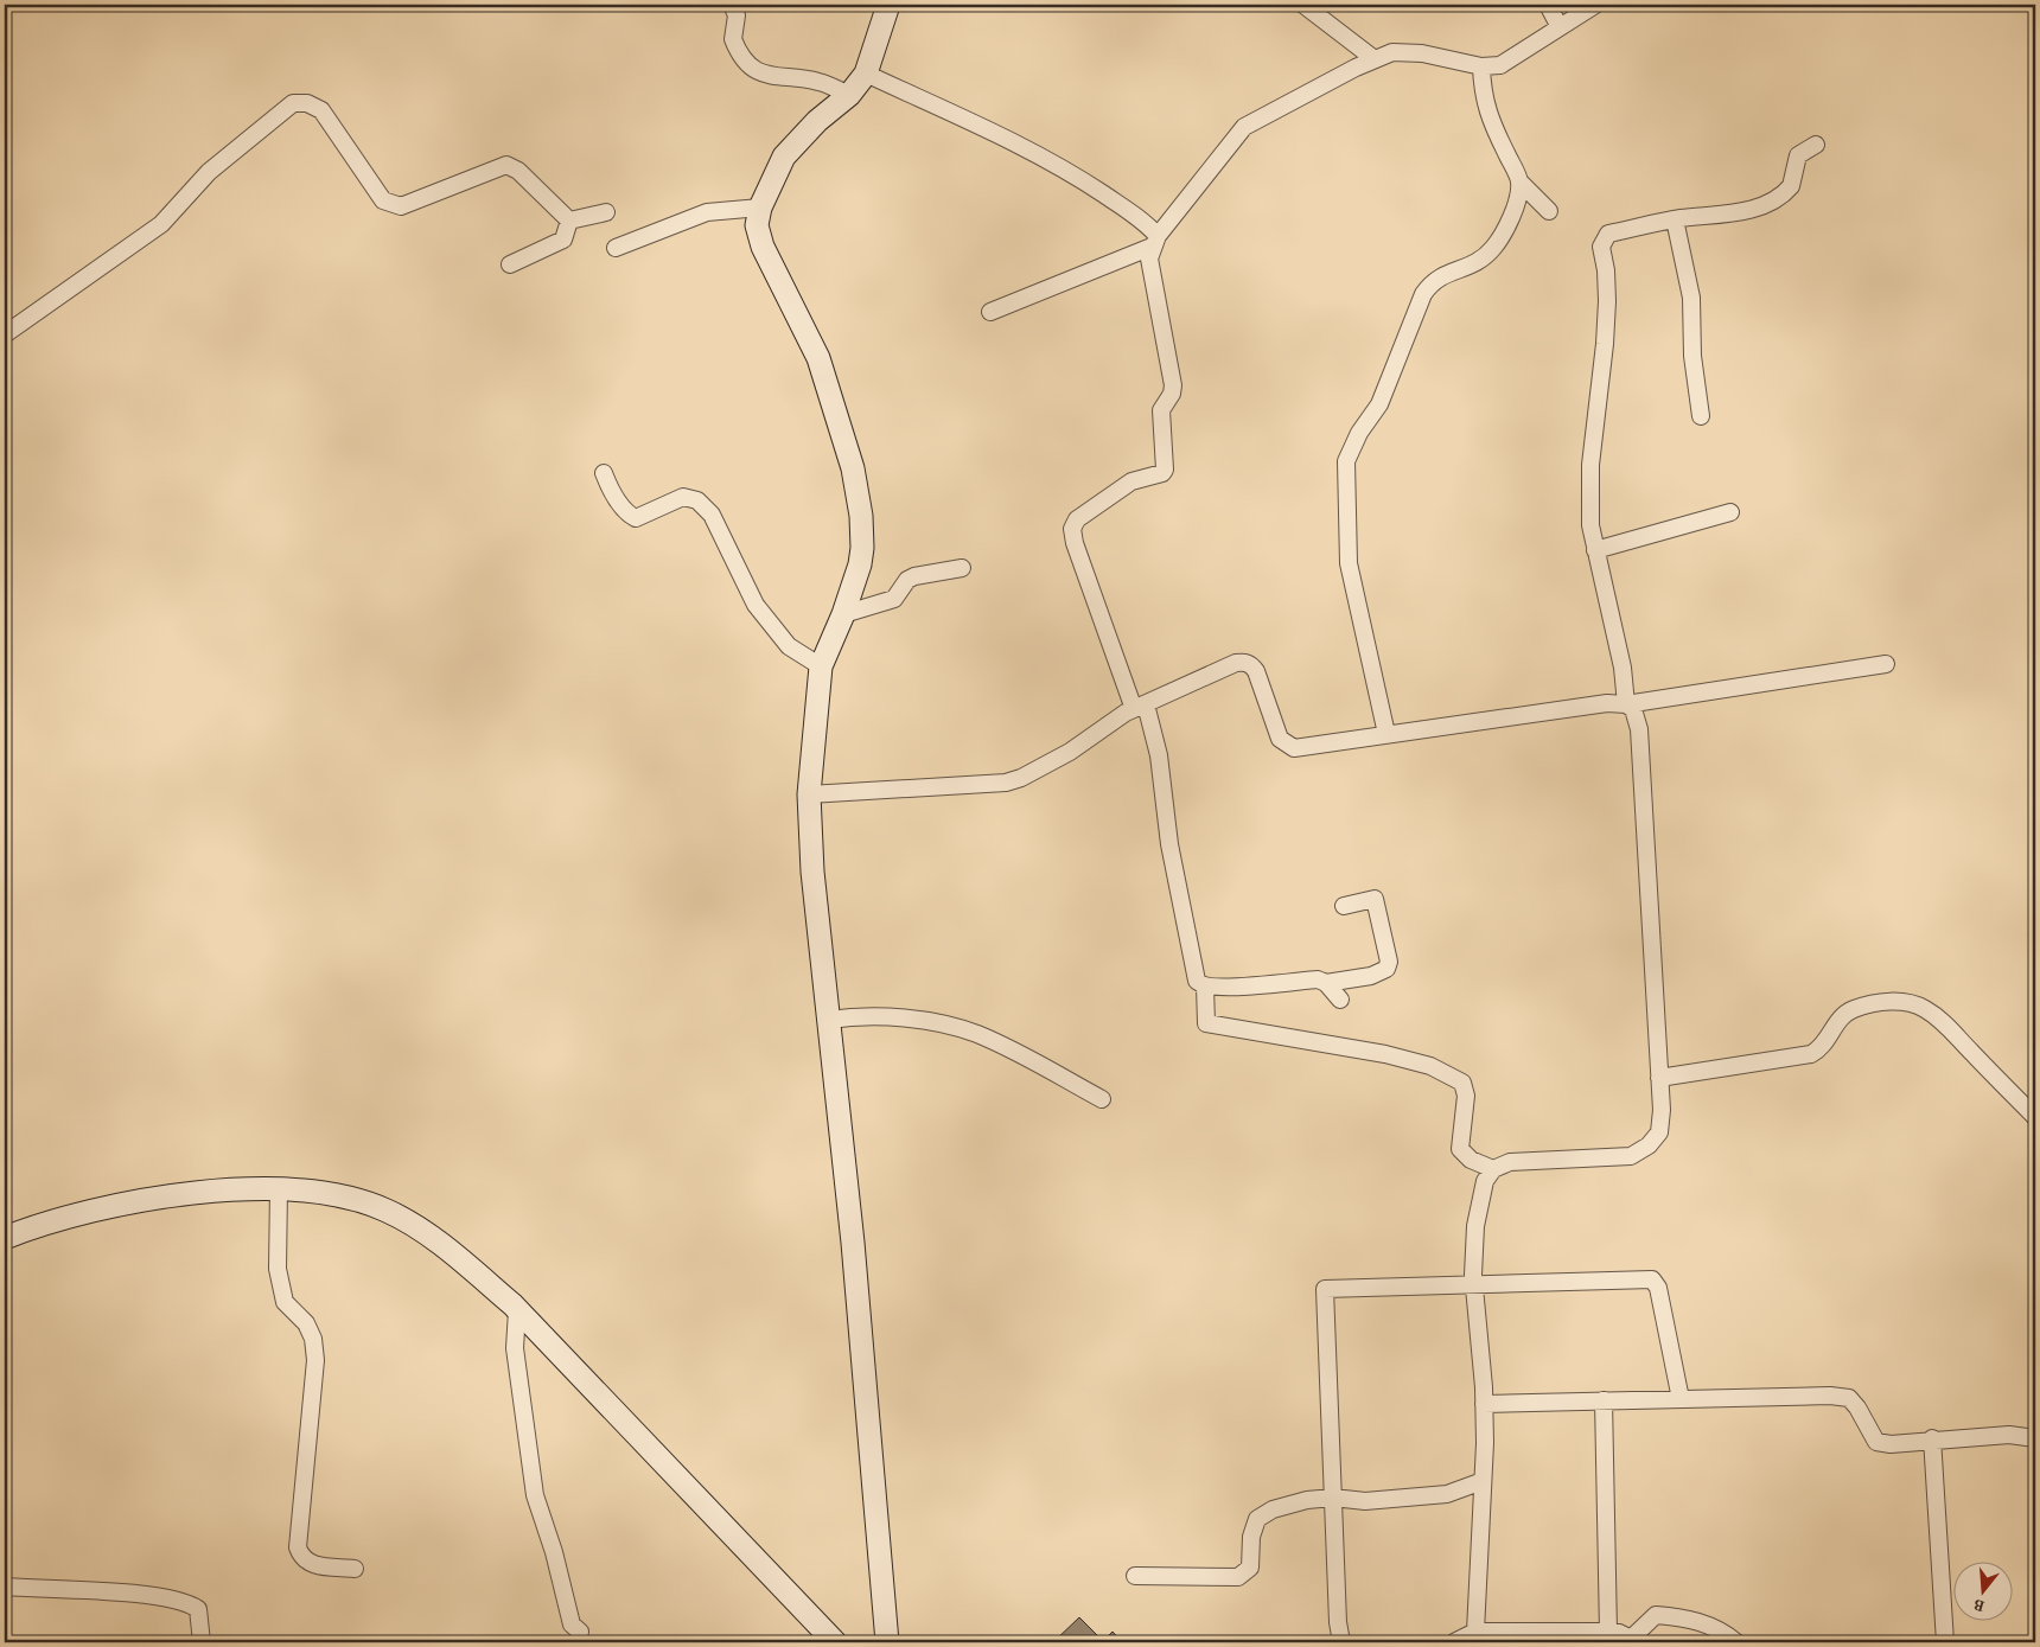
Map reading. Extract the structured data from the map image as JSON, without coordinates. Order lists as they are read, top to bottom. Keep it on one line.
{"north":"bottom"}
